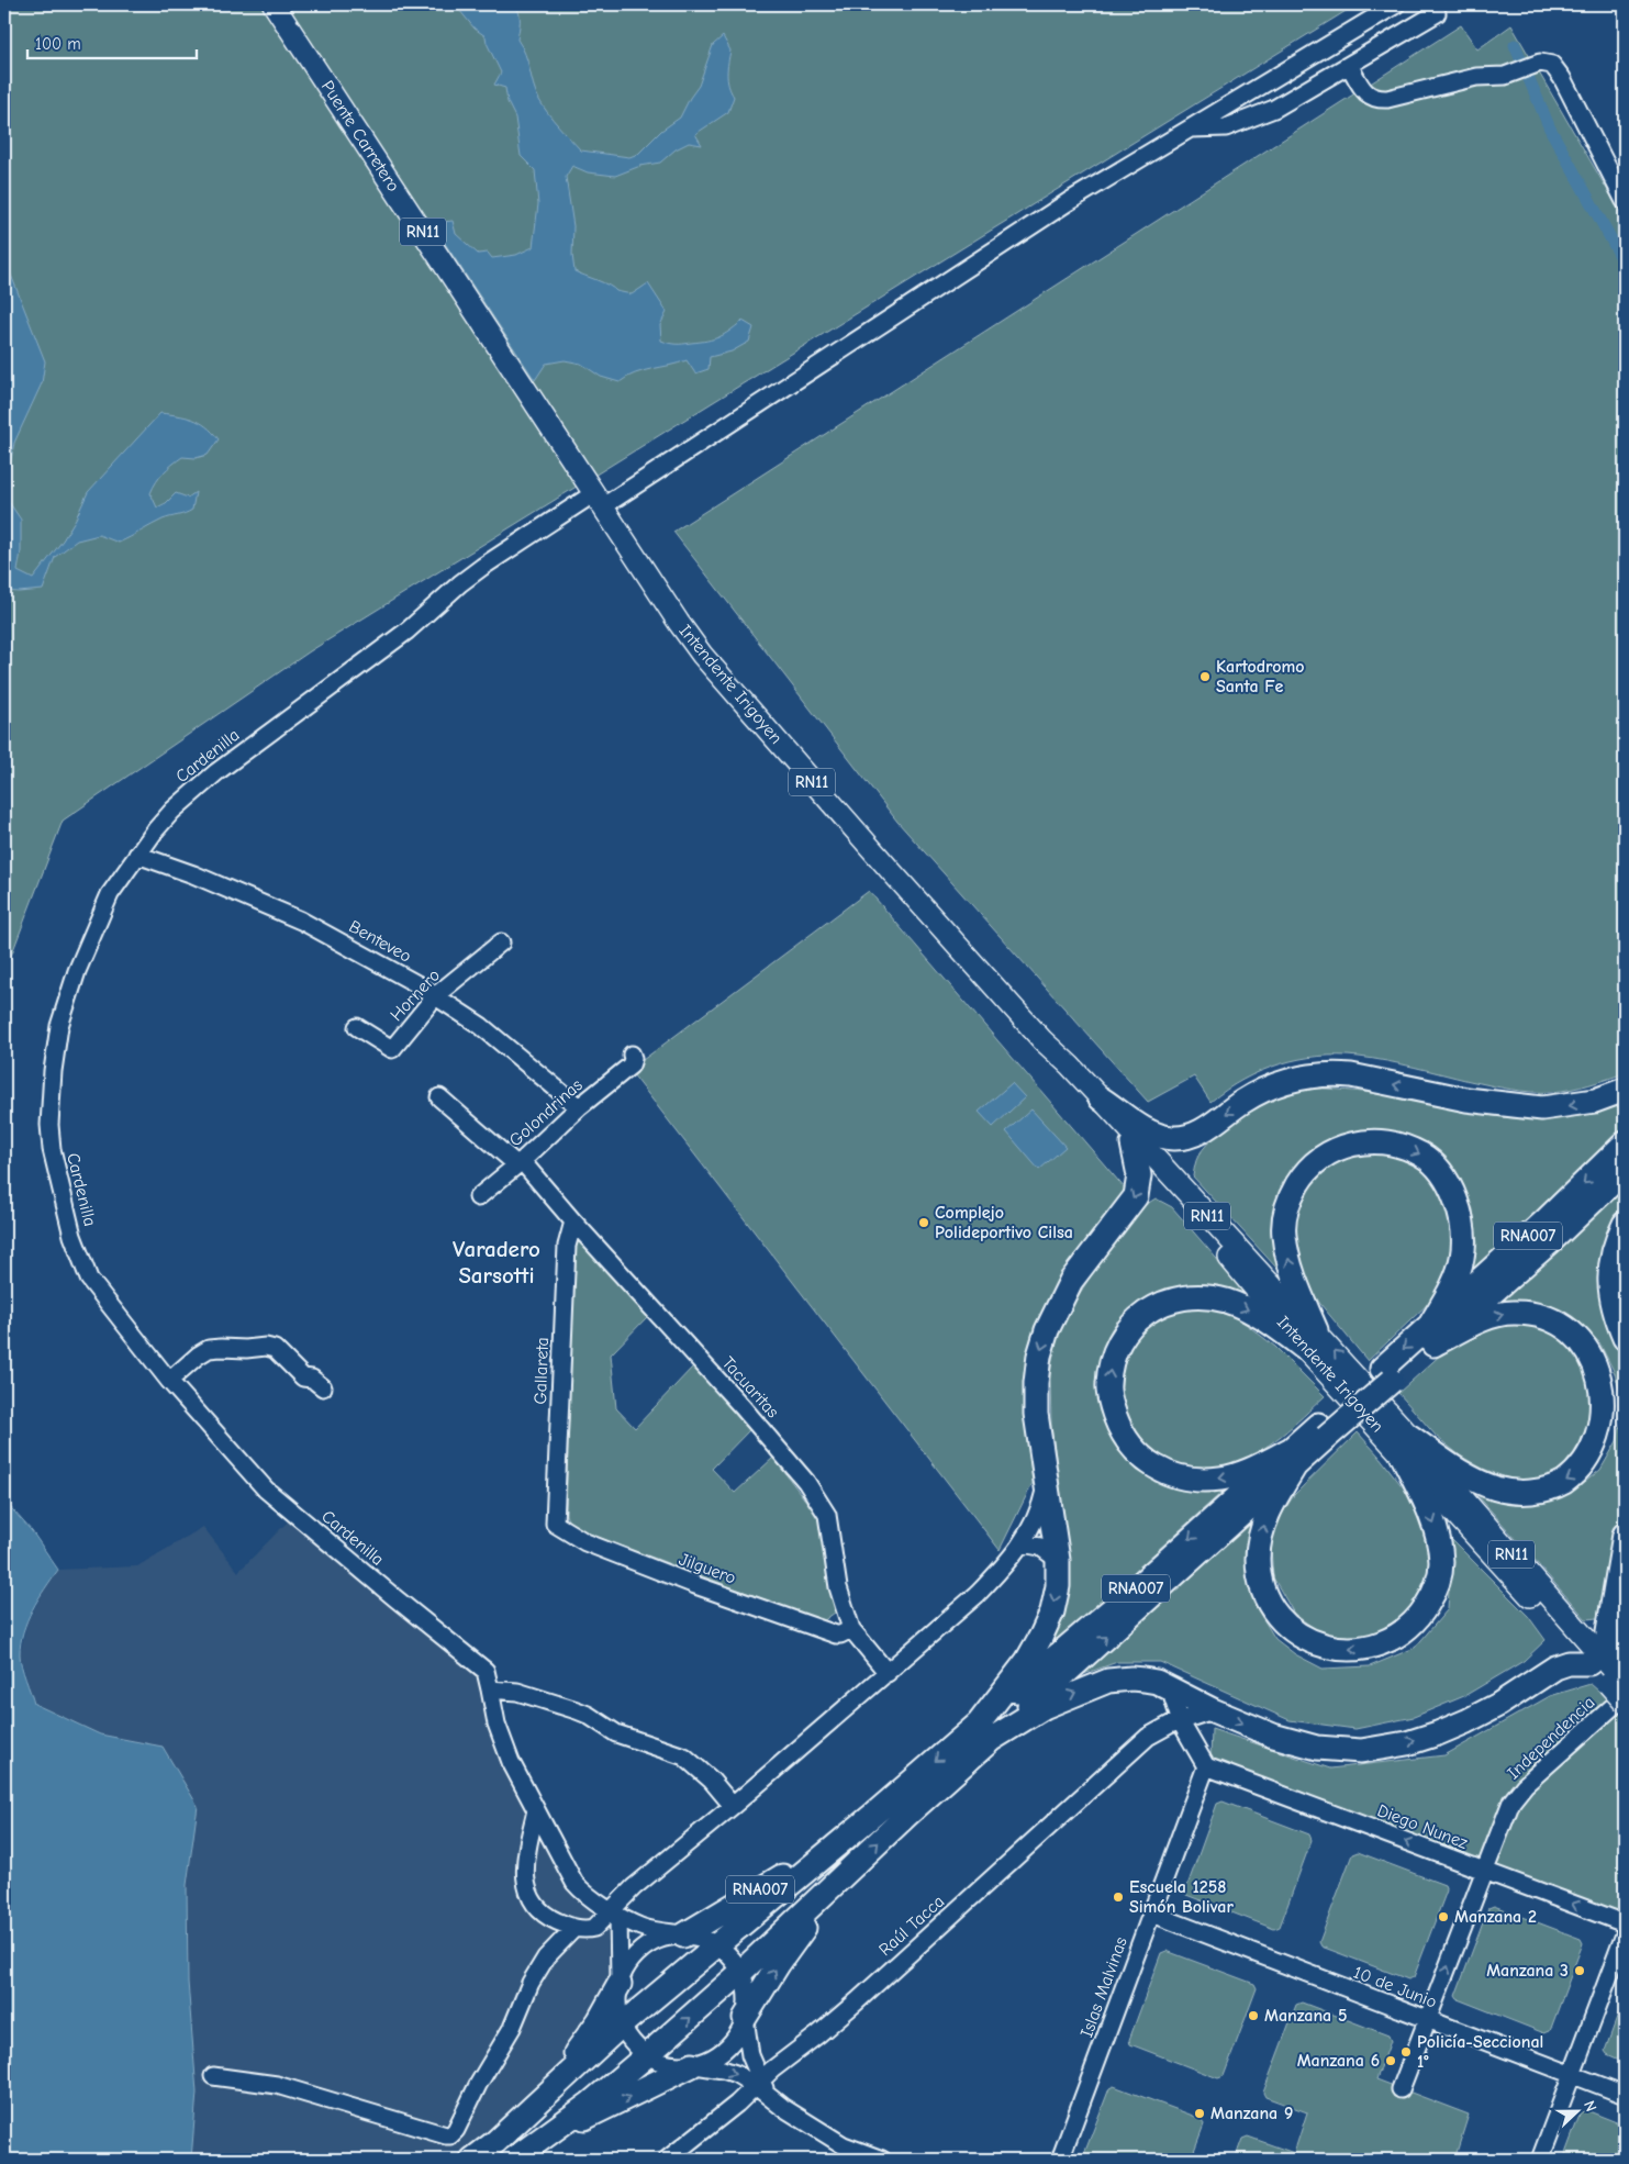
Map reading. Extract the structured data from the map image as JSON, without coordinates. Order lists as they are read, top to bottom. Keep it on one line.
{"streets":{"highway":["RNA007"],"main road":["Puente Carretero","RN11","Intendente Irigoyen"],"street":["Cardenilla","Benteveo","Hornero","Golondrinas","Gallareta","Tacuaritas","Jilguero","Independencia","Diego Nunez","Raúl Tacca","Islas Malvinas","10 de Junio"]},"crossings":[["Puente Carretero","Intendente Irigoyen"],["Intendente Irigoyen","Cardenilla"],["Cardenilla","Benteveo"],["Cardenilla","RNA007"],["Benteveo","Hornero"],["Benteveo","Golondrinas"],["Golondrinas","Tacuaritas"],["Gallareta","Tacuaritas"],["Gallareta","Jilguero"],["Tacuaritas","Jilguero"],["Independencia","Diego Nunez"],["Independencia","10 de Junio"],["Diego Nunez","Islas Malvinas"],["Islas Malvinas","10 de Junio"]],"one_way":["Diego Nunez"],"districts":["Varadero Sarsotti"],"places":["Kartodromo Santa Fe","Complejo Polideportivo Cilsa","Escuela 1258 Simón Bolivar","Manzana 2","Manzana 3","Manzana 5","Policía-Seccional 1°","Manzana 6","Manzana 9"],"scale_bar":"100 m","north":"right"}
